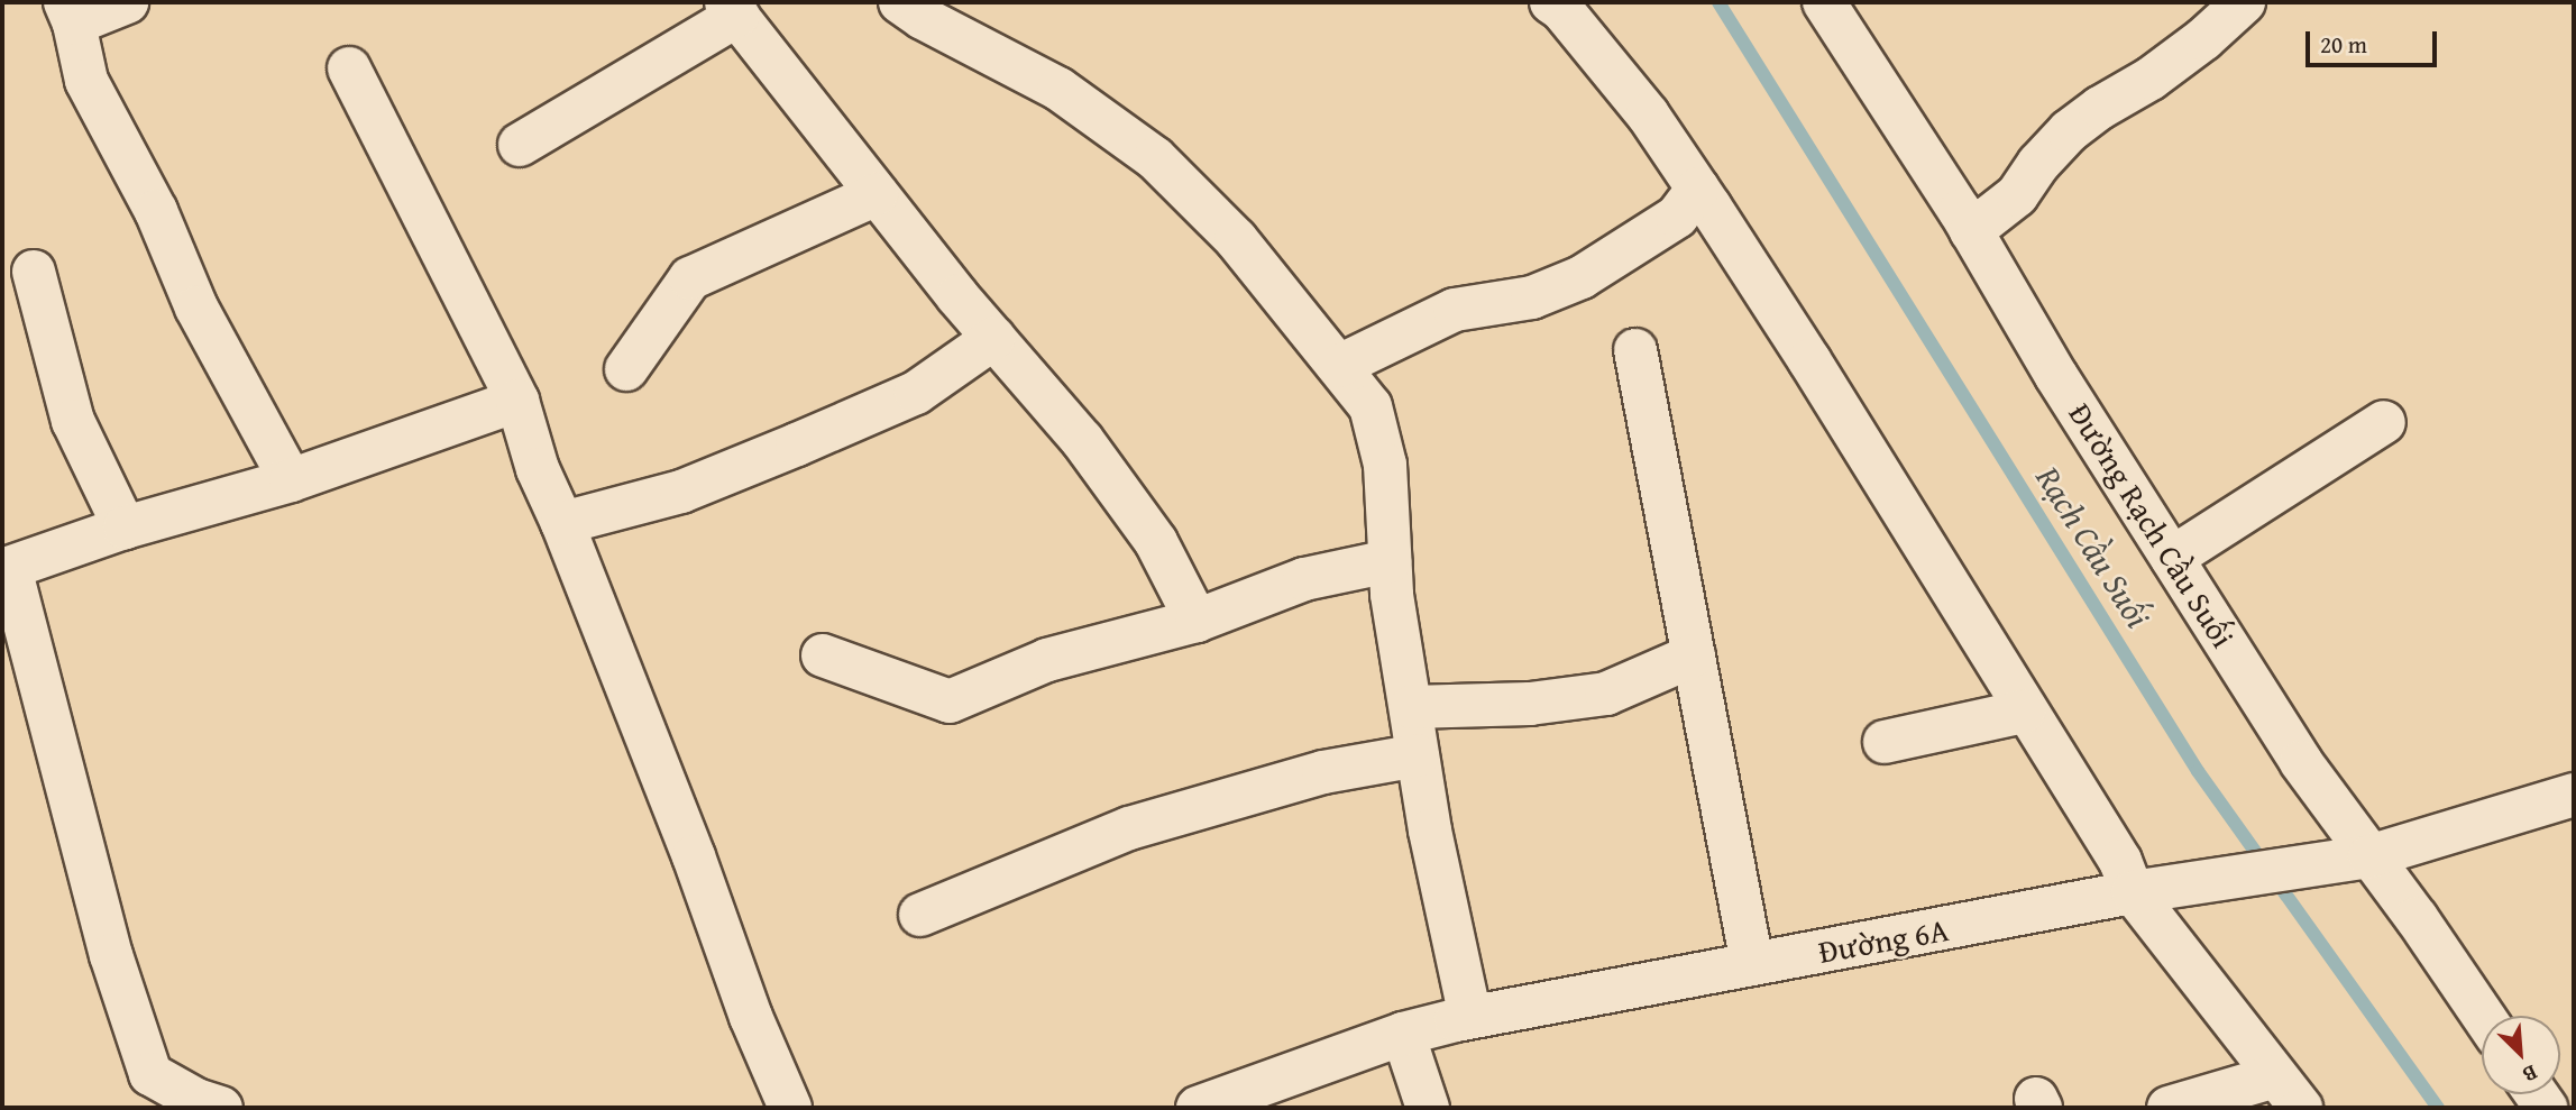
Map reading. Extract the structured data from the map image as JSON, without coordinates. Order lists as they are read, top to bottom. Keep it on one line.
{"streets":{"street":["Đường Rạch Cầu Suối","Đường 6A"]},"crossings":[["Đường Rạch Cầu Suối","Đường 6A"]],"water":["Rạch Cầu Suối"],"scale_bar":"20 m","north":"bottom right"}
